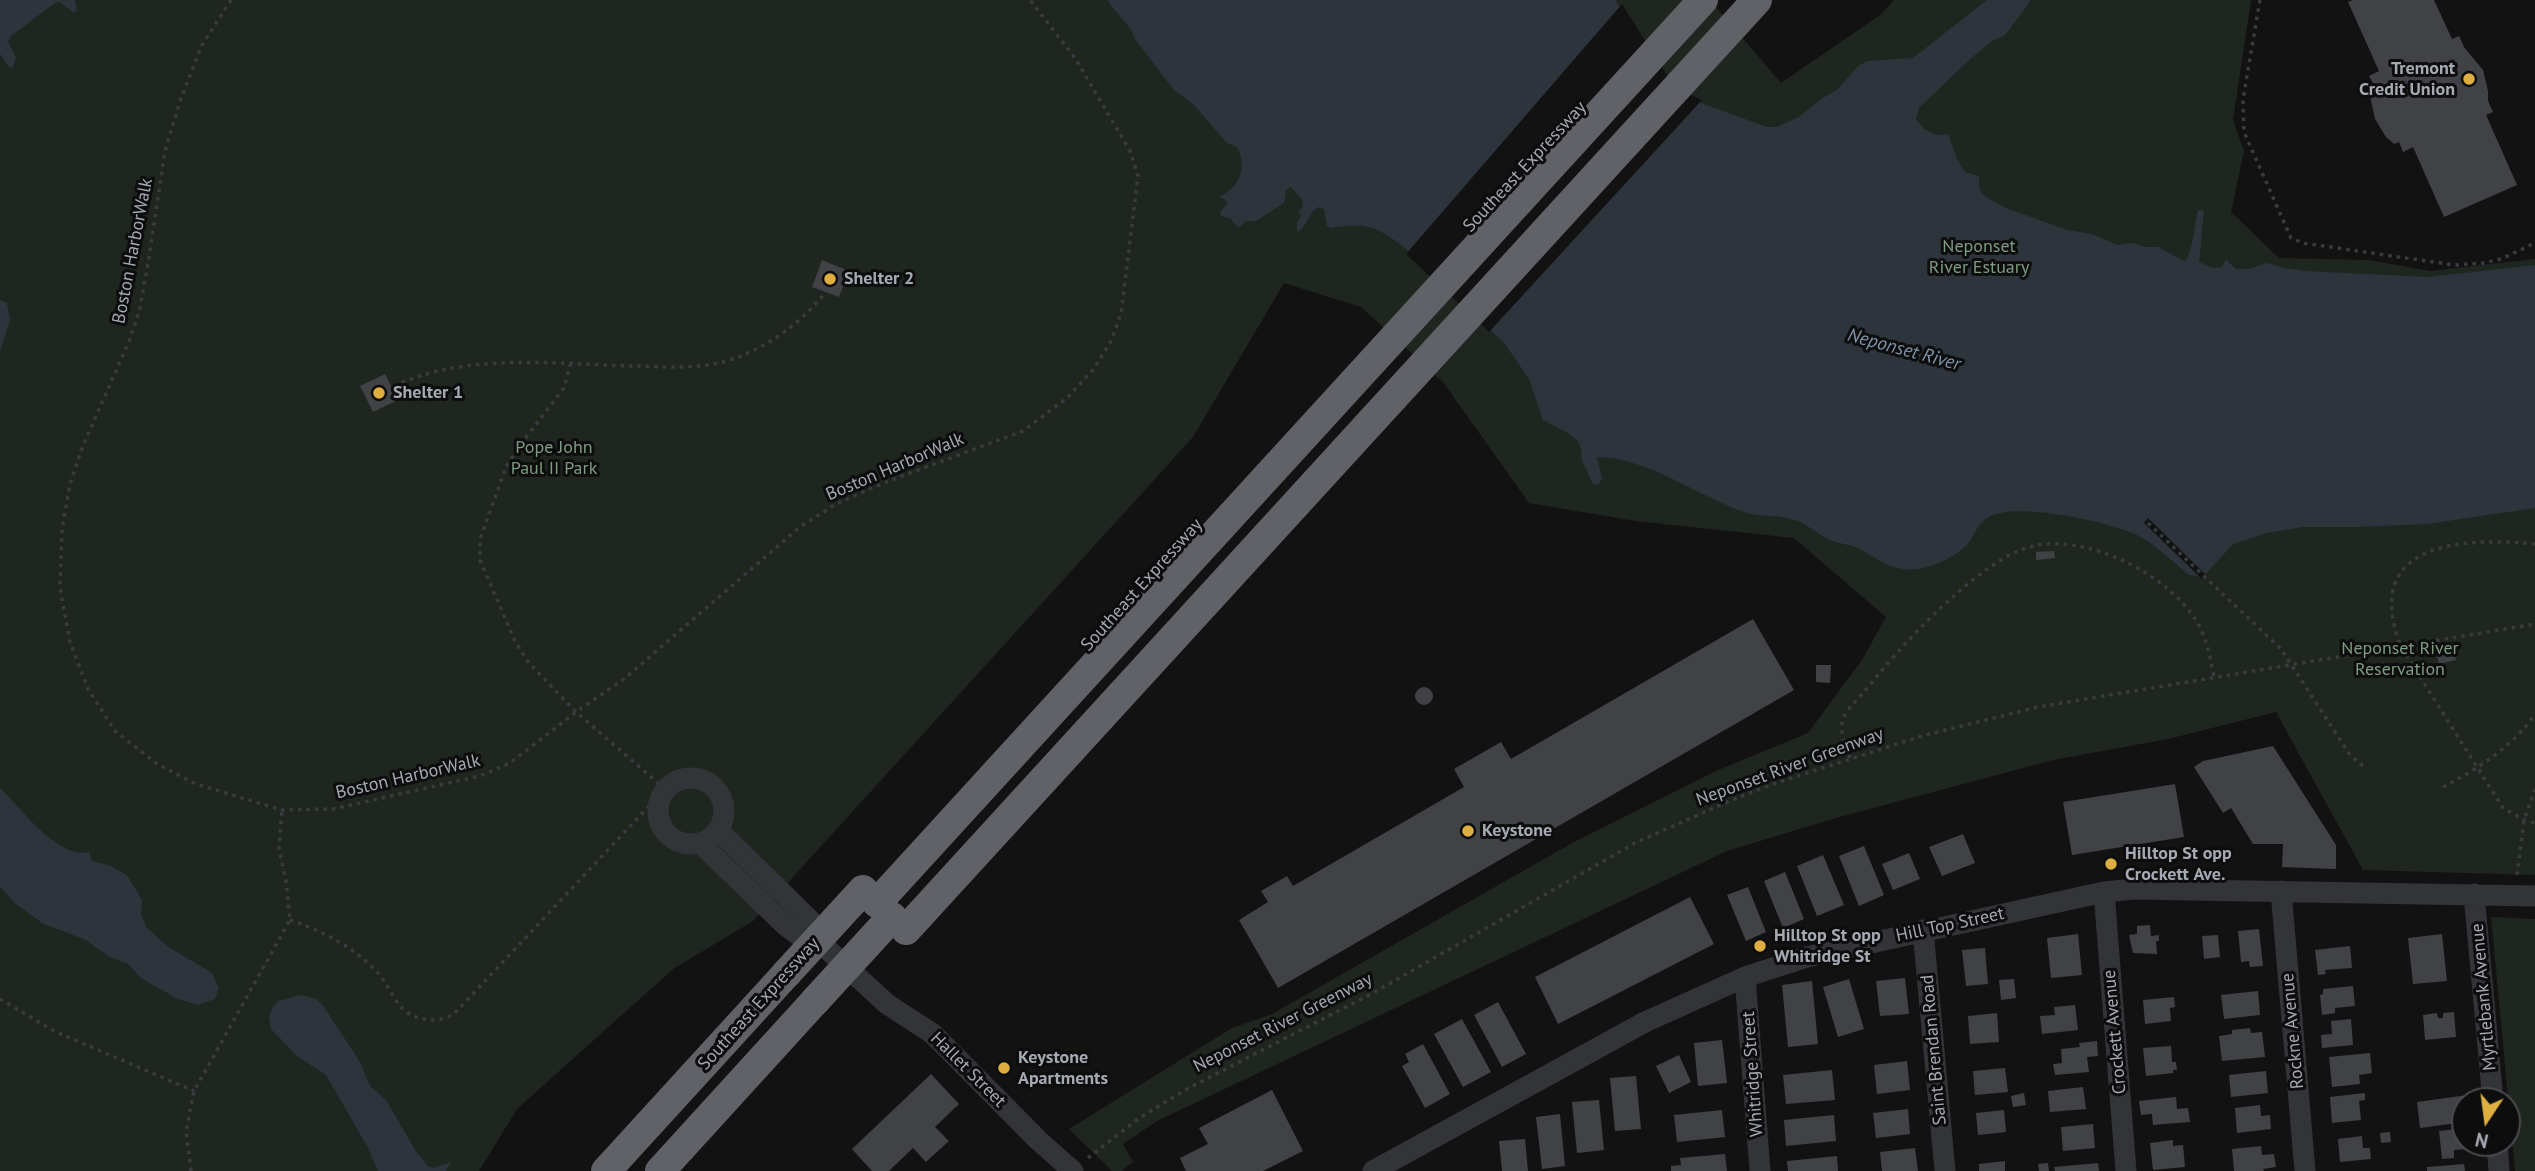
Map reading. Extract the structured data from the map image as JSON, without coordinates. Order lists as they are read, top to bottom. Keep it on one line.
{"streets":{"highway":["Southeast Expressway"],"street":["Hill Top Street","Myrtlebank Avenue","Rockne Avenue","Crockett Avenue","Saint Brendan Road","Hallet Street","Whitridge Street"],"path":["Boston HarborWalk","Neponset River Greenway"]},"crossings":[["Hill Top Street","Myrtlebank Avenue"],["Hill Top Street","Rockne Avenue"],["Hill Top Street","Crockett Avenue"],["Hill Top Street","Saint Brendan Road"],["Hill Top Street","Whitridge Street"]],"water":["Neponset River"],"parks":["Neponset River Estuary","Pope John Paul II Park","Neponset River Reservation"],"places":["Tremont Credit Union","Shelter 2","Shelter 1","Keystone","Hilltop St opp Crockett Ave.","Hilltop St opp Whitridge St","Keystone Apartments"],"north":"bottom"}
